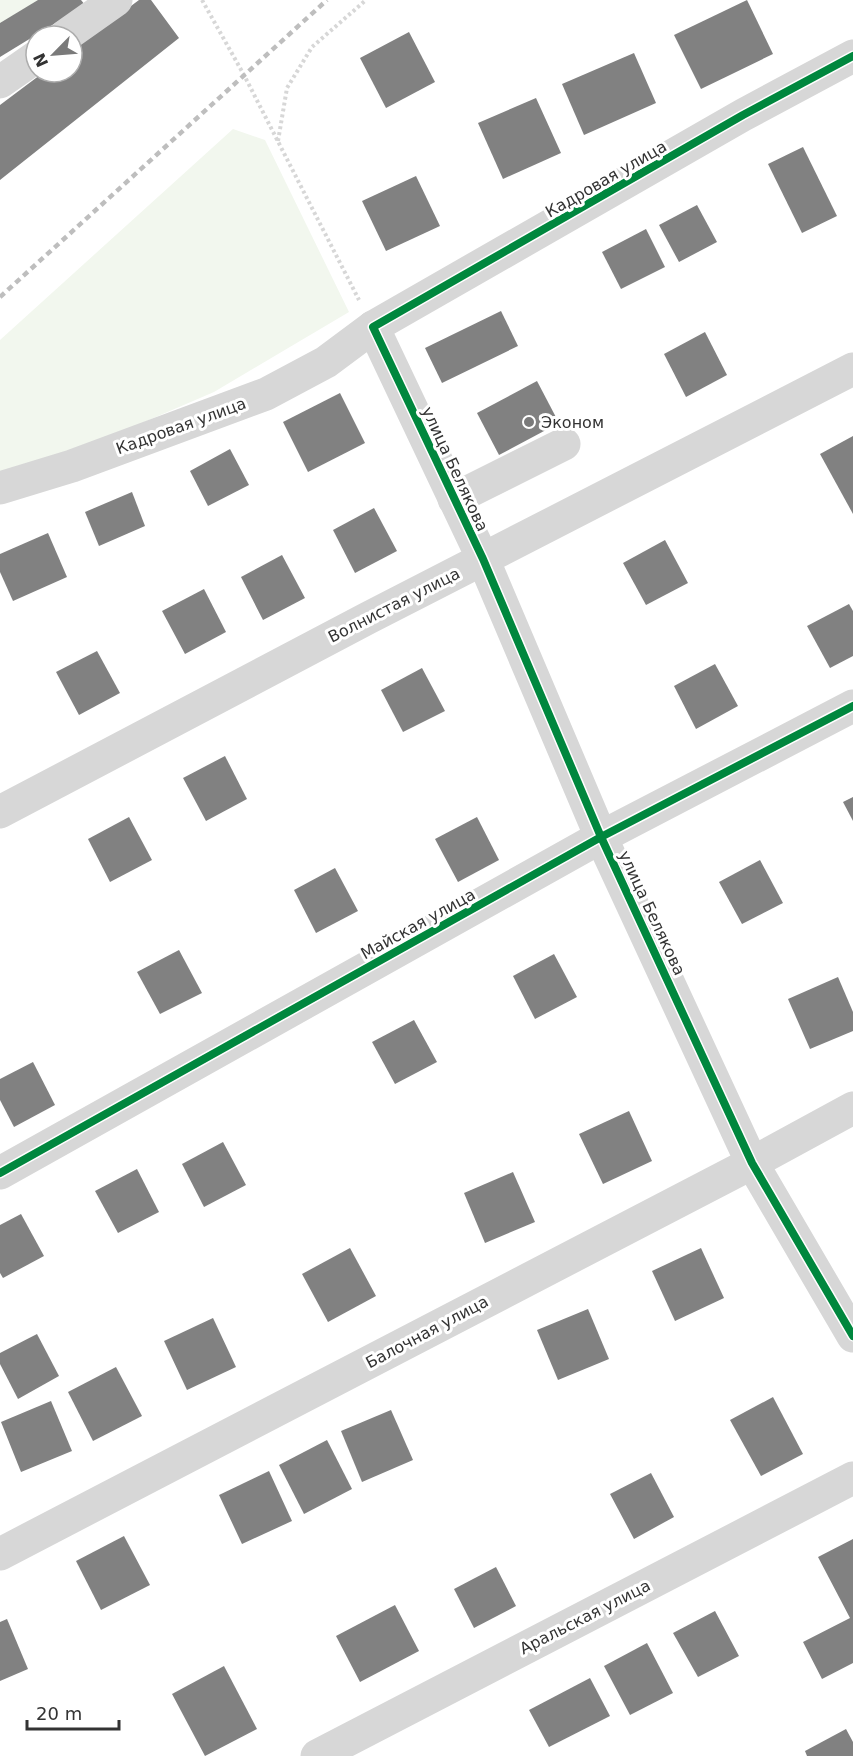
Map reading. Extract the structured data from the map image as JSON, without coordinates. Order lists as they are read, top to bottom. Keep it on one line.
{"streets":{"street":["Кадровая улица","улица Белякова","Волнистая улица","Майская улица","Балочная улица","Аральская улица"]},"crossings":[["Кадровая улица","улица Белякова"],["улица Белякова","Волнистая улица"],["улица Белякова","Майская улица"],["улица Белякова","Балочная улица"]],"places":["Эконом"],"scale_bar":"20 m","north":"bottom left"}
